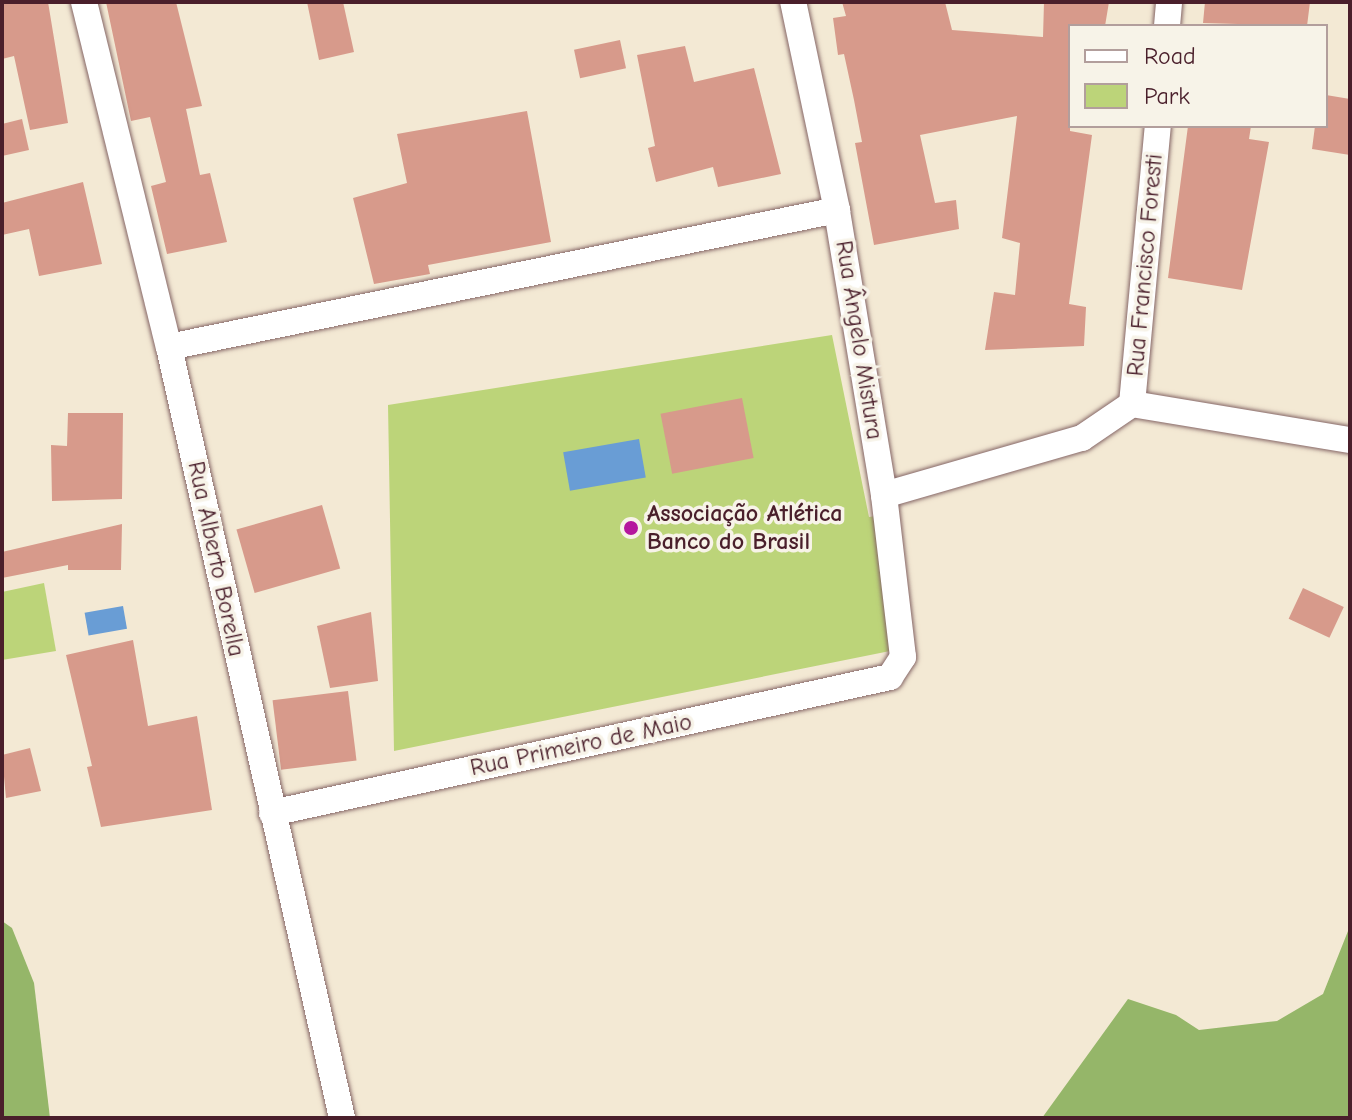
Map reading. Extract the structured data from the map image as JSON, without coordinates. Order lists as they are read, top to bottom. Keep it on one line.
{"streets":{"street":["Rua Francisco Foresti","Rua Ângelo Mistura","Rua Alberto Borella","Rua Primeiro de Maio"]},"crossings":[["Rua Ângelo Mistura","Rua Primeiro de Maio"],["Rua Alberto Borella","Rua Primeiro de Maio"]],"places":["Associação Atlética Banco do Brasil"],"legend":["Road","Park"]}
